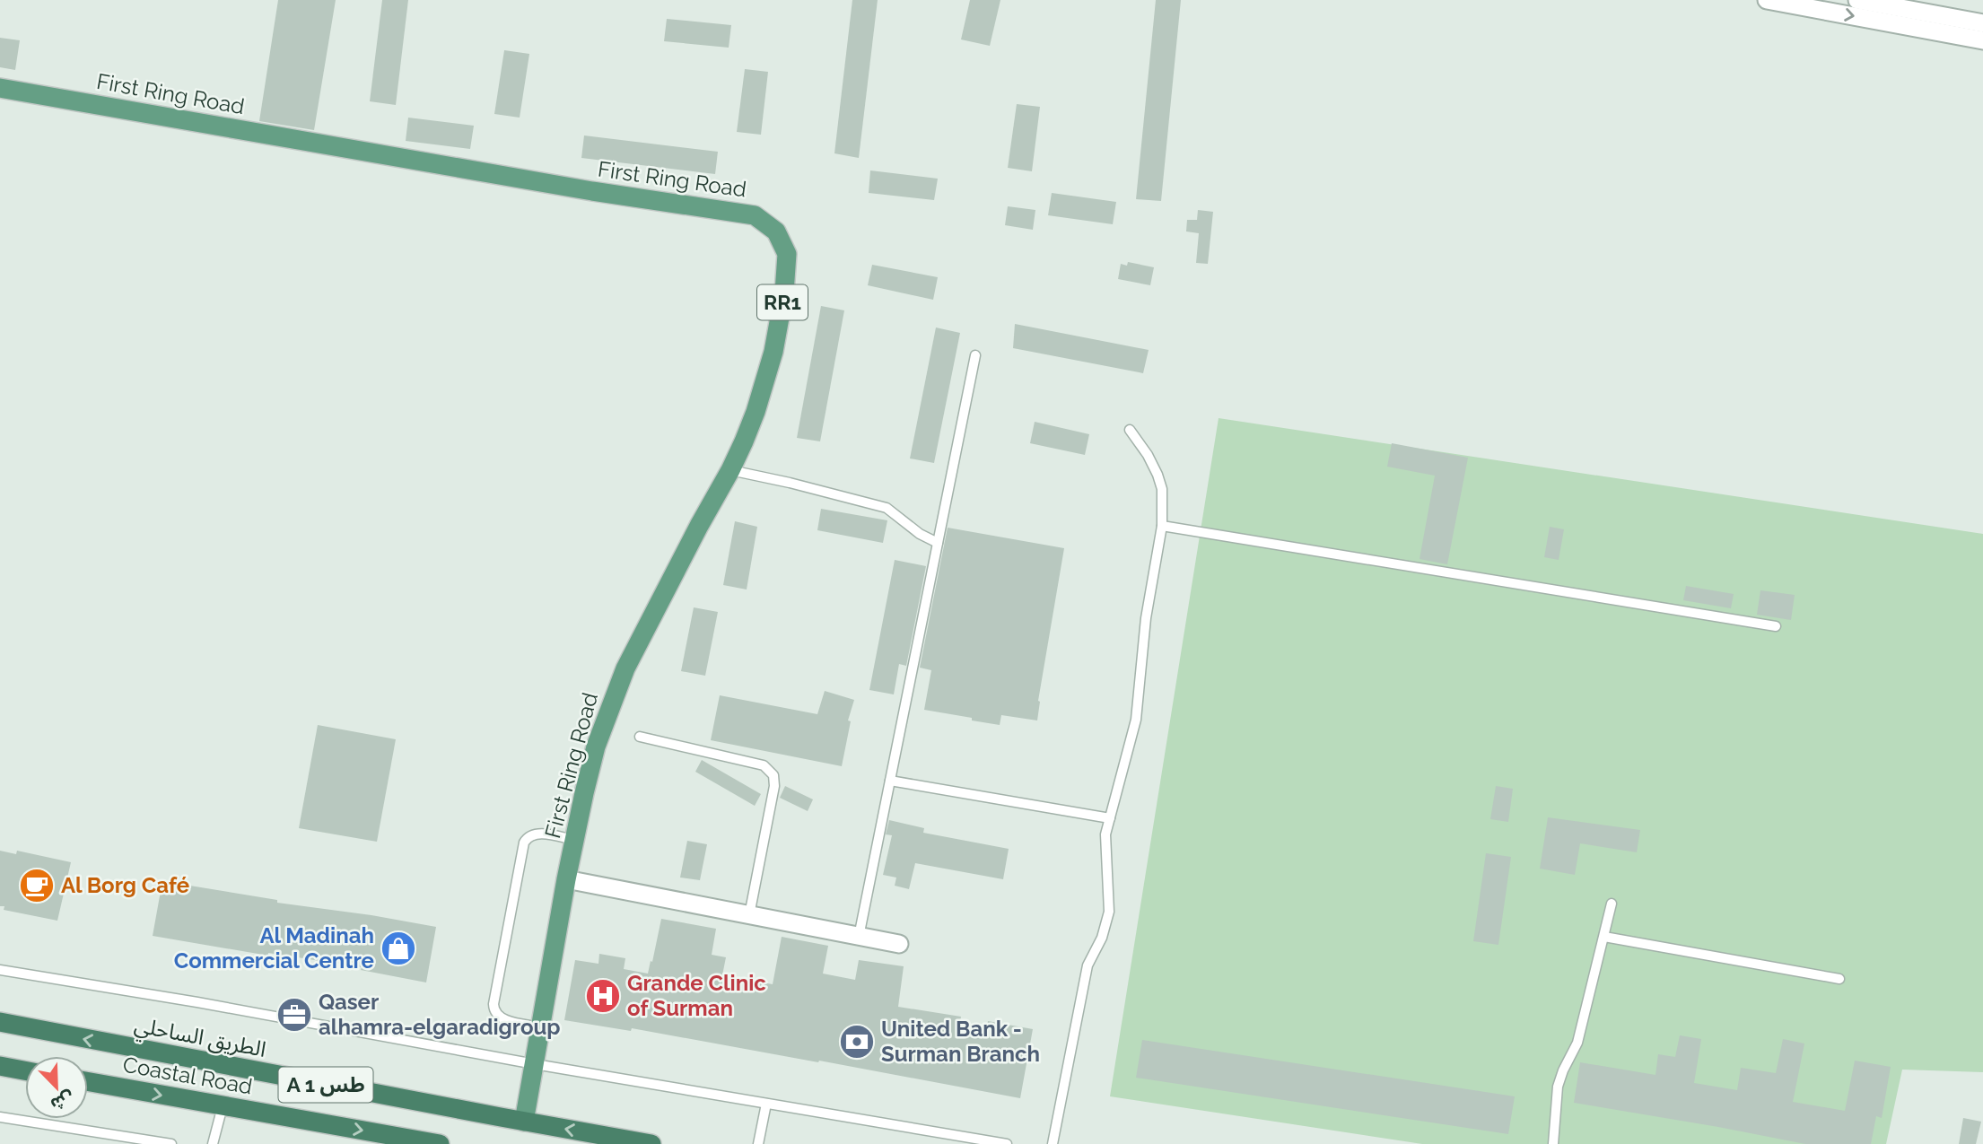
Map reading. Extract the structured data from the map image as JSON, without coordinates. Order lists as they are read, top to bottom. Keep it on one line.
{"streets":{"highway":["الطريق الساحلي","Coastal Road","A 1 طس"],"main road":["First Ring Road","RR1"]},"crossings":[["First Ring Road","الطريق الساحلي"]],"one_way":["الطريق الساحلي","Coastal Road"],"places":{"cafe":["Al Borg Café"],"shop":["Al Madinah Commercial Centre"],"hospital":["Grande Clinic of Surman"],"office":["Qaser alhamra-elgaradigroup"],"bank":["United Bank - Surman Branch"]},"north":"bottom right"}
